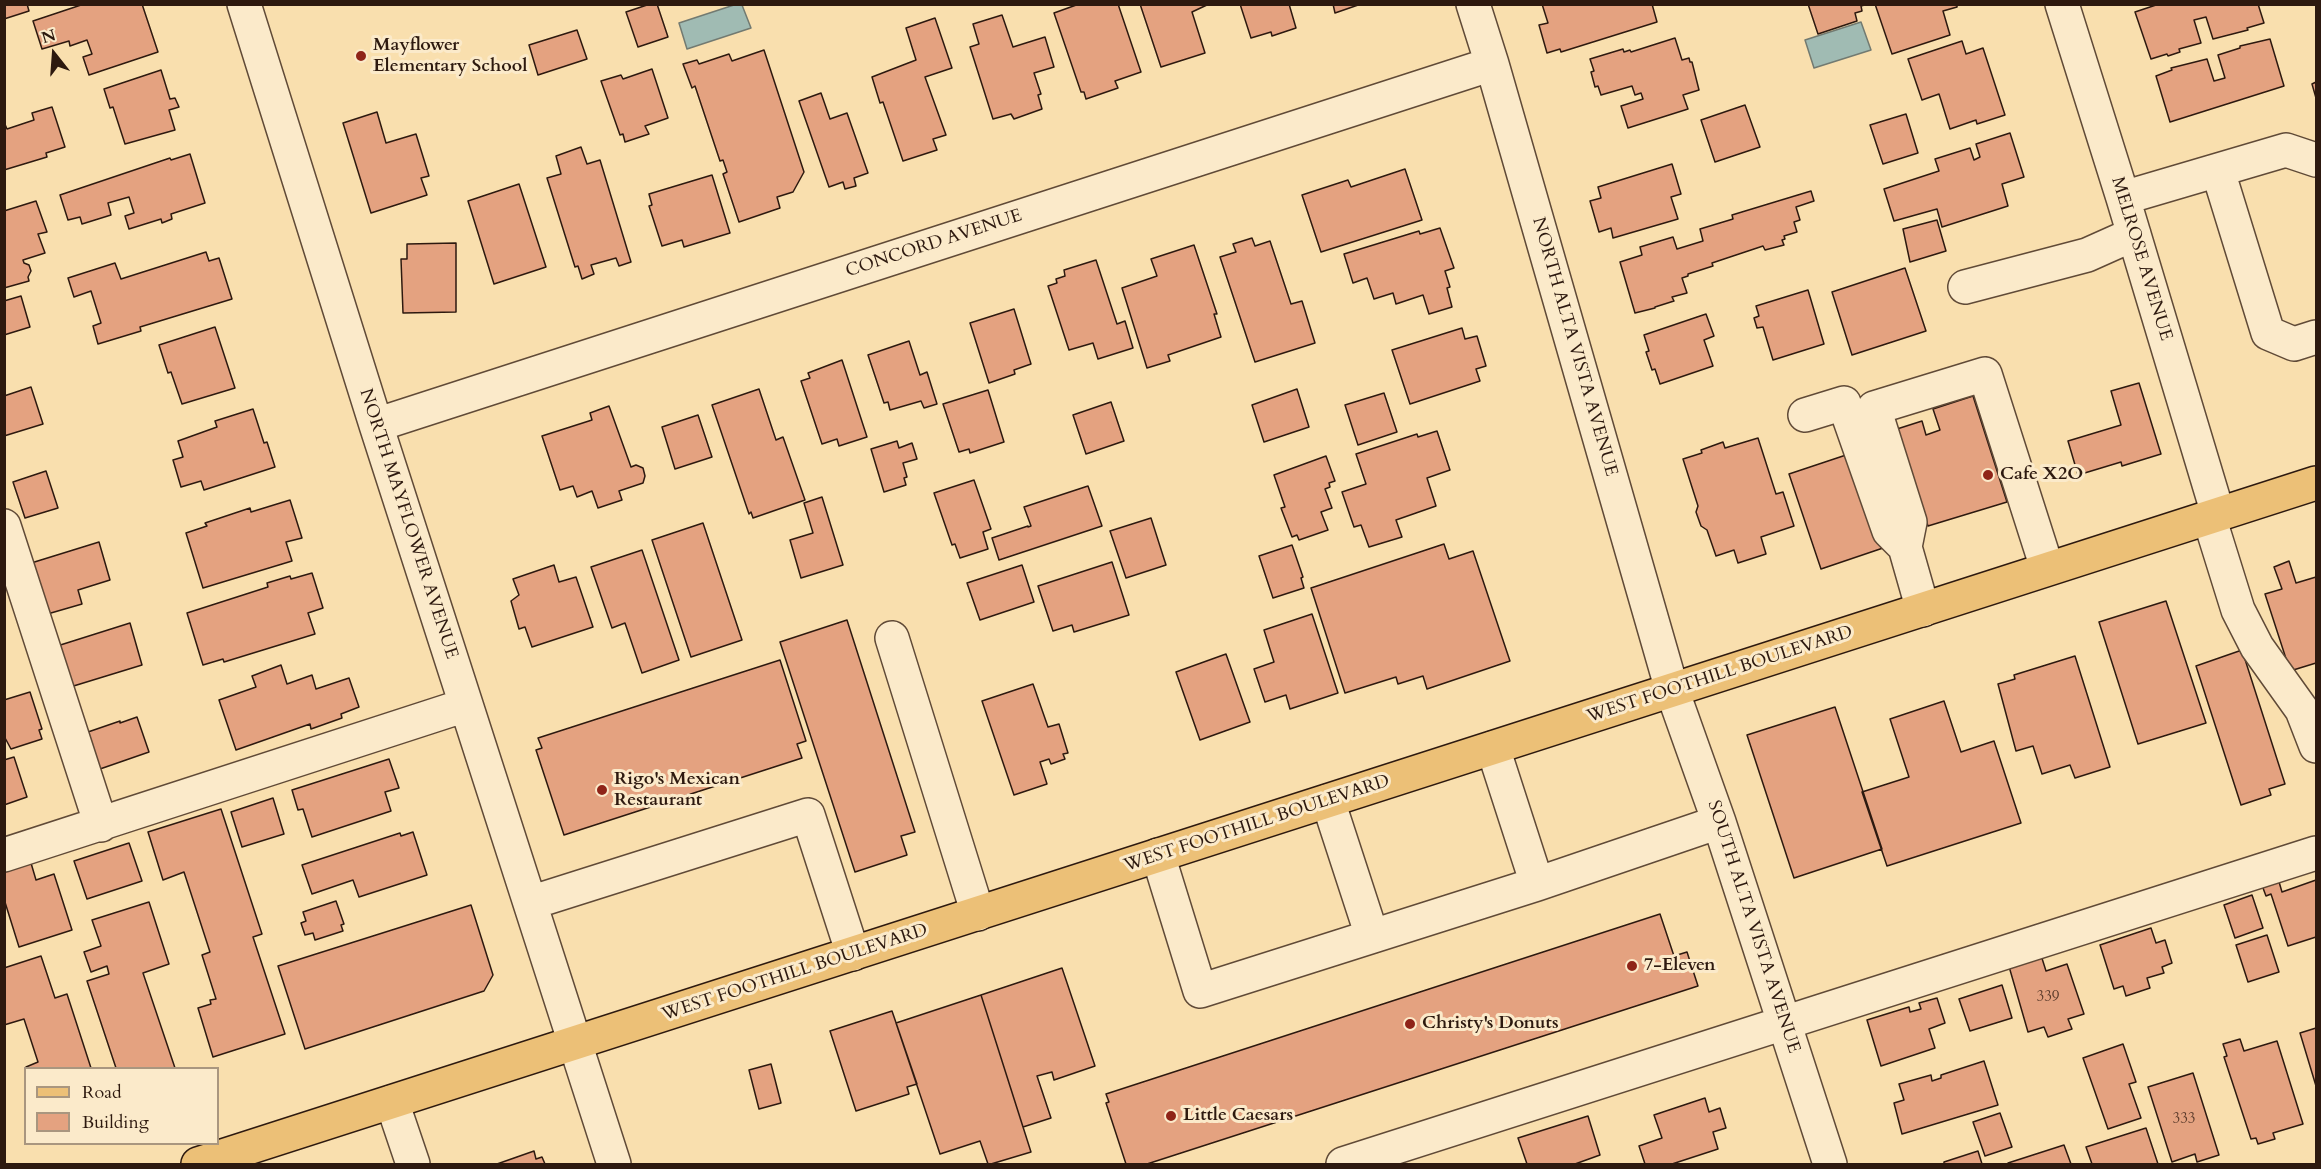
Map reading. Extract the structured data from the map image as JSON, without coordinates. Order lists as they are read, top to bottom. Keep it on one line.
{"streets":{"main road":["WEST FOOTHILL BOULEVARD"],"street":["CONCORD AVENUE","MELROSE AVENUE","NORTH ALTA VISTA AVENUE","NORTH MAYFLOWER AVENUE","SOUTH ALTA VISTA AVENUE"]},"crossings":[["CONCORD AVENUE","NORTH ALTA VISTA AVENUE"],["CONCORD AVENUE","NORTH MAYFLOWER AVENUE"],["MELROSE AVENUE","WEST FOOTHILL BOULEVARD"],["NORTH ALTA VISTA AVENUE","WEST FOOTHILL BOULEVARD"],["NORTH ALTA VISTA AVENUE","SOUTH ALTA VISTA AVENUE"],["NORTH MAYFLOWER AVENUE","WEST FOOTHILL BOULEVARD"],["WEST FOOTHILL BOULEVARD","SOUTH ALTA VISTA AVENUE"]],"places":["Mayflower Elementary School","Cafe X2O","Rigo's Mexican Restaurant","7-Eleven","Christy's Donuts","Little Caesars"],"house_numbers":["339","333"],"legend":["Road","Building"],"north":"top"}
